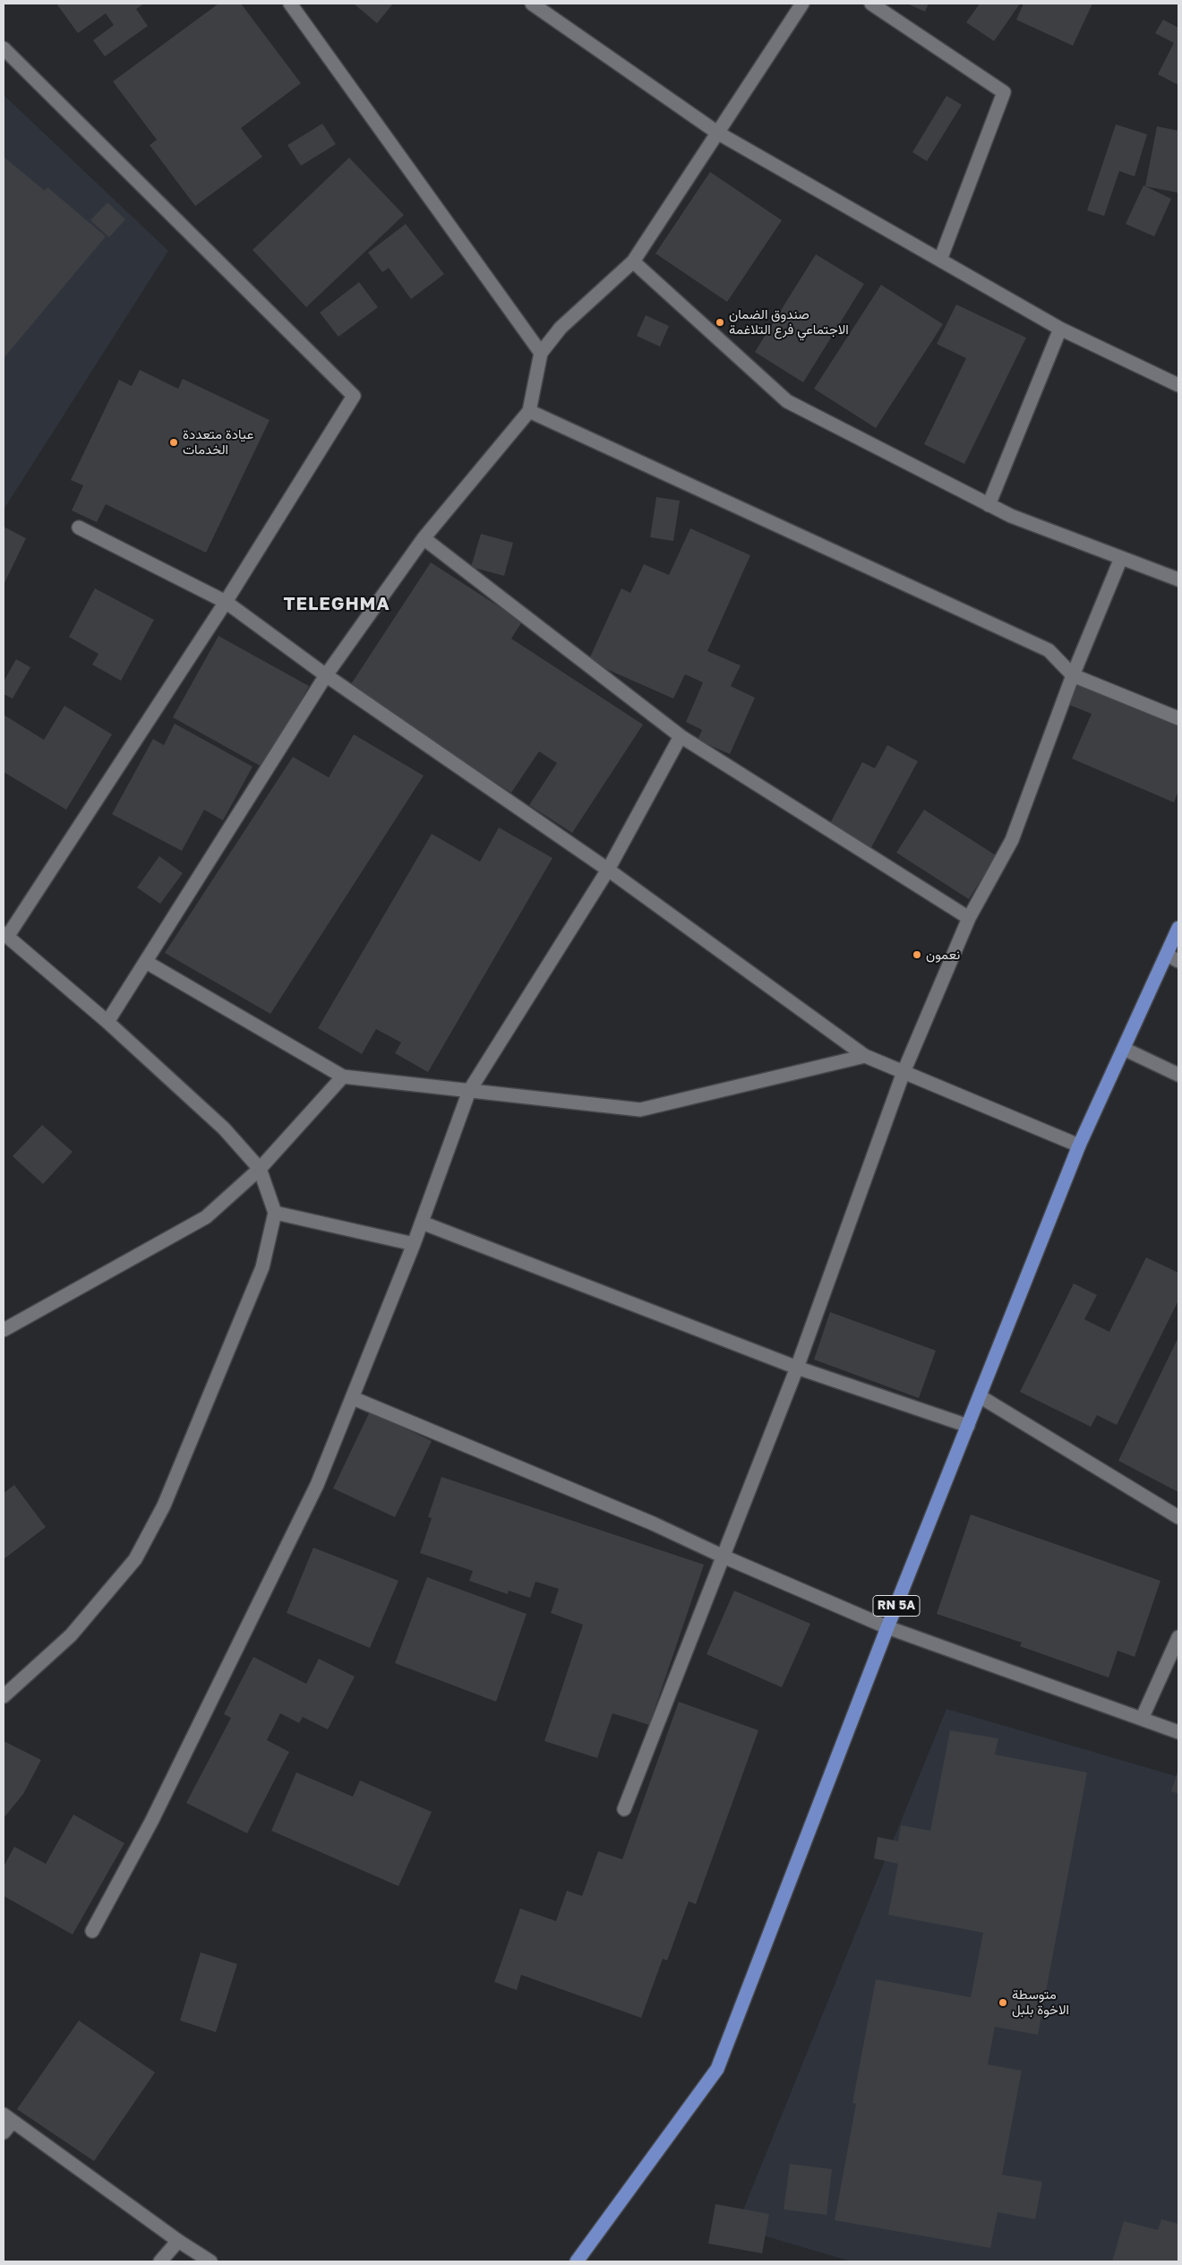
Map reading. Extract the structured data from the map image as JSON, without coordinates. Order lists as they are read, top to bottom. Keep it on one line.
{"streets":{"main road":["RN 5A"]},"districts":["TELEGHMA"],"places":["صندوق الضمان الاجتماعي فرع التلاغمة","عيادة متعددة الخدمات","نعمون","متوسطة الاخوة بلبل"]}
